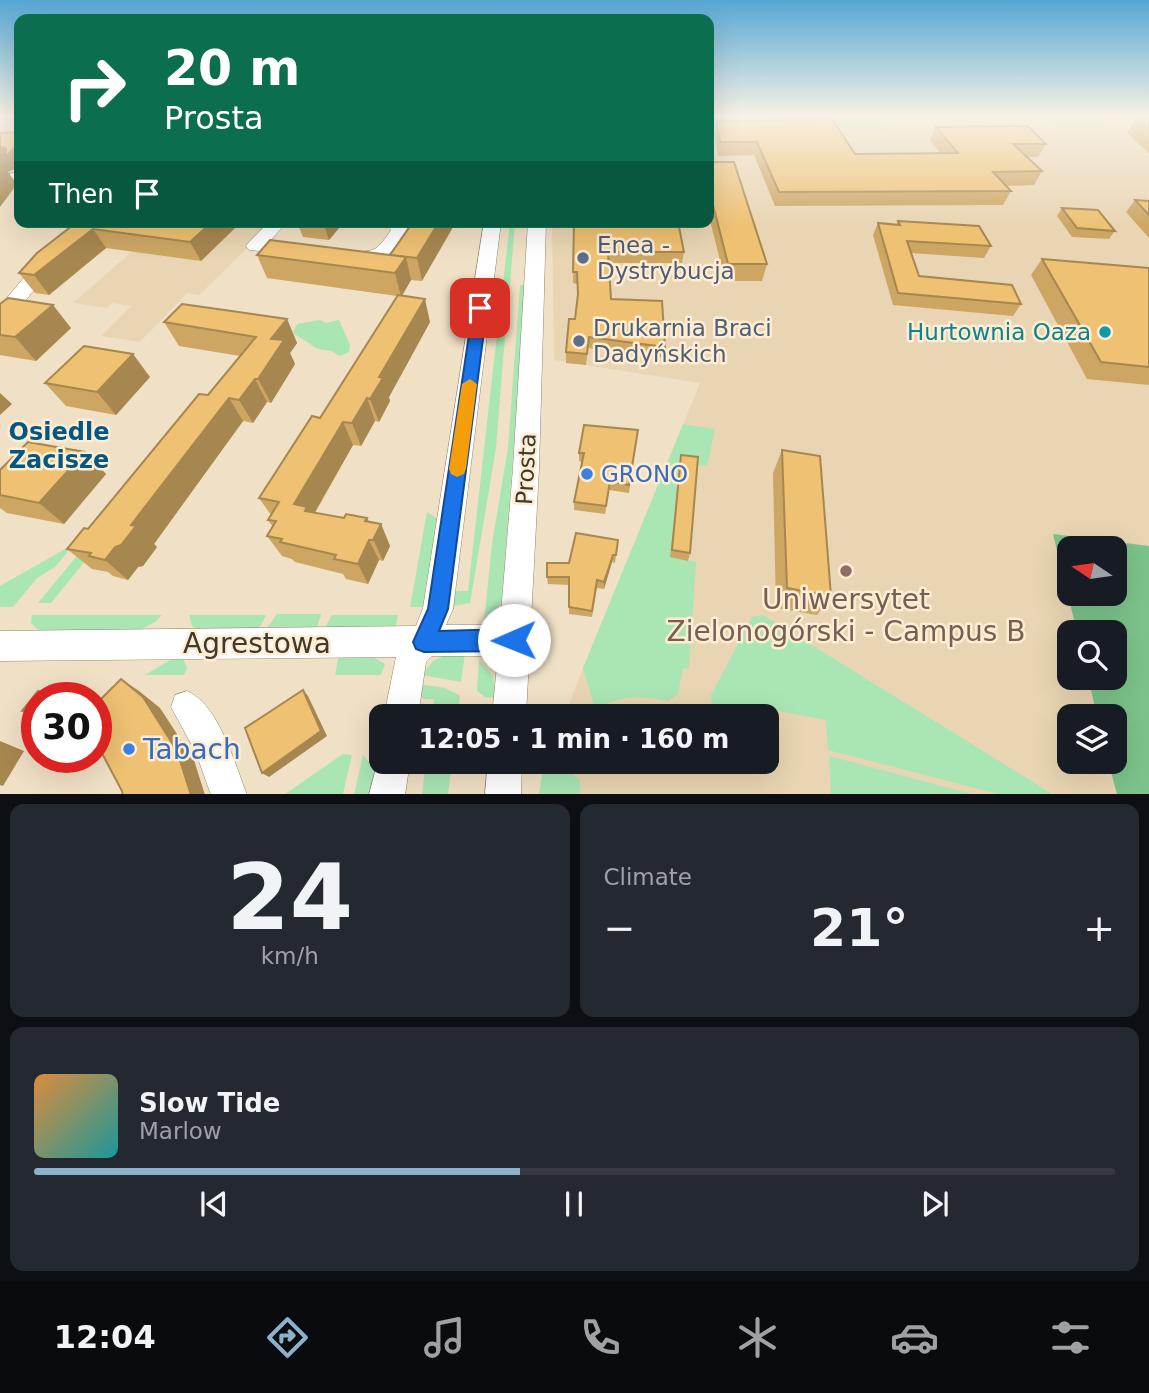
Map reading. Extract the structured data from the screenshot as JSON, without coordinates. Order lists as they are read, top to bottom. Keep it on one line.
{"streets":{"street":["Prosta","Agrestowa"]},"crossings":[["Prosta","Agrestowa"]],"districts":["Osiedle Zacisze"],"places":["Enea - Dystrybucja","Hurtownia Oaza","Drukarnia Braci Dadyńskich","GRONO","Uniwersytet Zielonogórski - Campus B","Tabach"],"north":"left","page":{"turn":["20 m","Prosta"],"then":"Then","limit":"30","trip":"12:05 · 1 min · 160 m","tile":[["24","km/h"],"Climate"],"heat":["−","21°","+"],"song":["Slow Tide","Marlow"],"tabs":"12:04"}}
